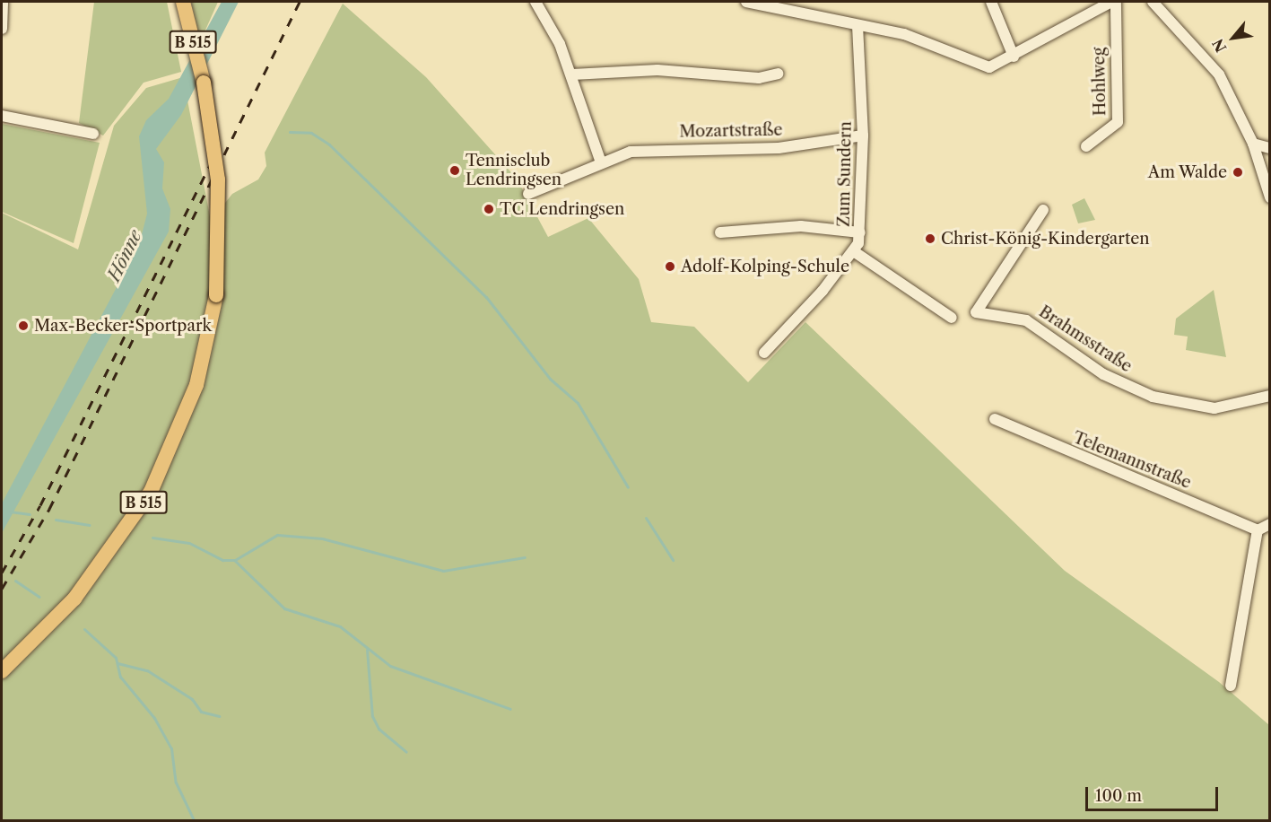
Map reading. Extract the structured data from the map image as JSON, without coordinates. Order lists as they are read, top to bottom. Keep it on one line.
{"streets":{"main road":["B 515"],"street":["Hohlweg","Mozartstraße","Zum Sundern","Brahmsstraße","Telemannstraße"]},"crossings":[["Mozartstraße","Zum Sundern"]],"water":["Hönne"],"places":["Tennisclub Lendringsen","Am Walde","TC Lendringsen","Christ-König-Kindergarten","Adolf-Kolping-Schule","Max-Becker-Sportpark"],"scale_bar":"100 m","north":"bottom left"}
